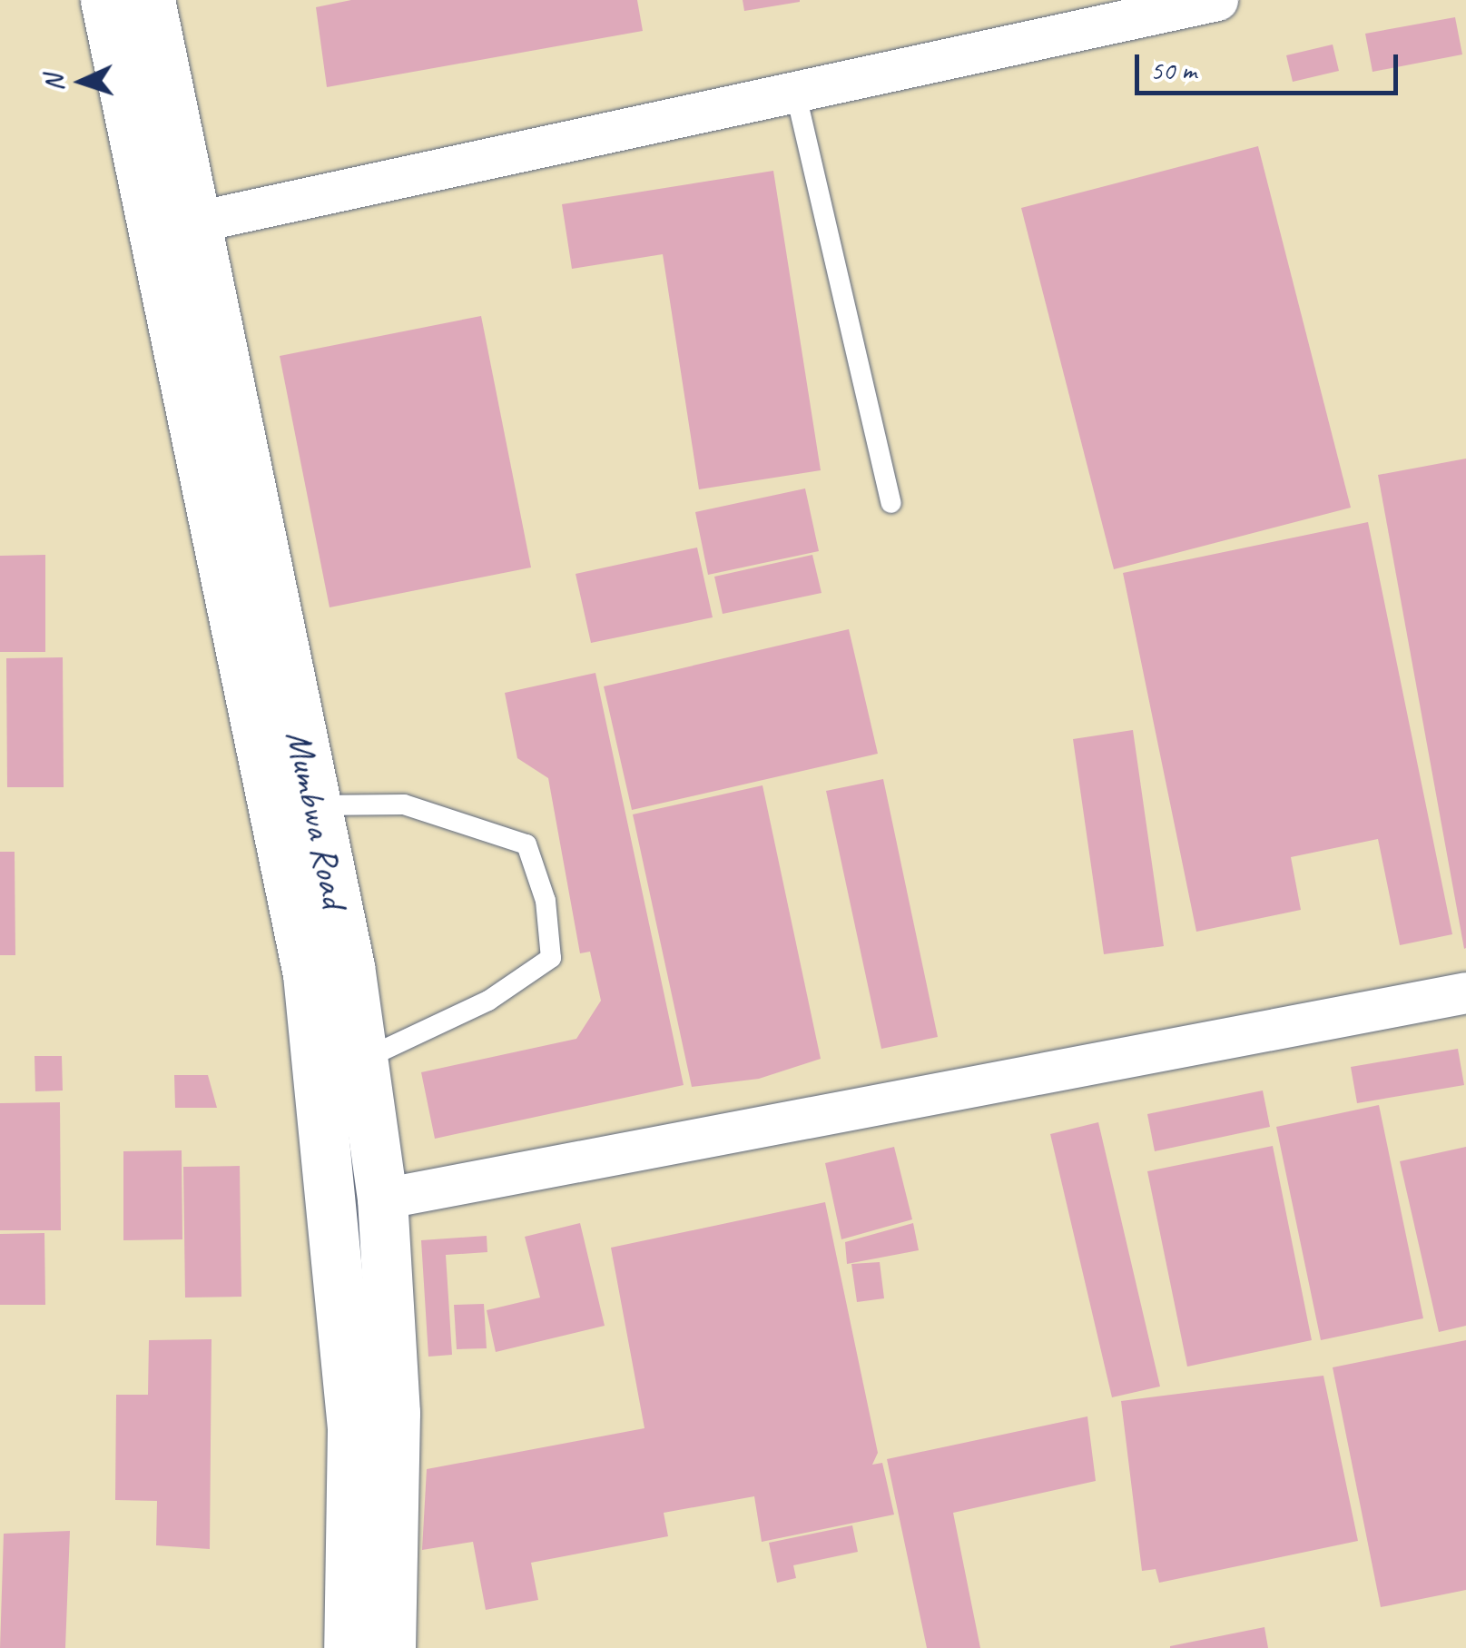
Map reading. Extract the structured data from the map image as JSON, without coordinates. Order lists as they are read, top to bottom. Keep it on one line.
{"streets":{"main road":["Mumbwa Road"]},"scale_bar":"50 m","north":"left"}
